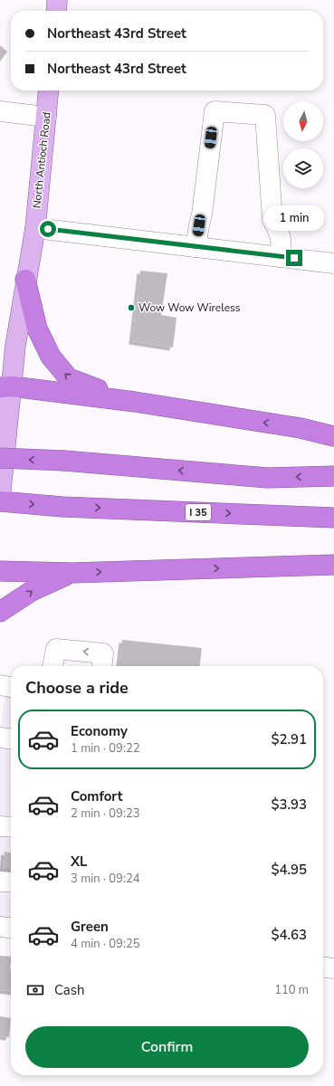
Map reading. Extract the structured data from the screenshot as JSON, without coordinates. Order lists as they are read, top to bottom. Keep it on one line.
{"streets":{"highway":["I 35"],"main road":["North Antioch Road"]},"crossings":[["North Antioch Road","I 35"]],"places":["Wow Wow Wireless"],"north":"bottom","page":{"banner":["Northeast 43rd Street","Northeast 43rd Street"],"bubble":"1 min","heading":"Choose a ride","list":[{"name":"Economy","note":"1 min · 09:22","value":"$2.91"},{"name":"Comfort","note":"2 min · 09:23","value":"$3.93"},{"name":"XL","note":"3 min · 09:24","value":"$4.95"},{"name":"Green","note":"4 min · 09:25","value":"$4.63"}],"pay":["Cash","110 m"],"buttons":"Confirm"}}
